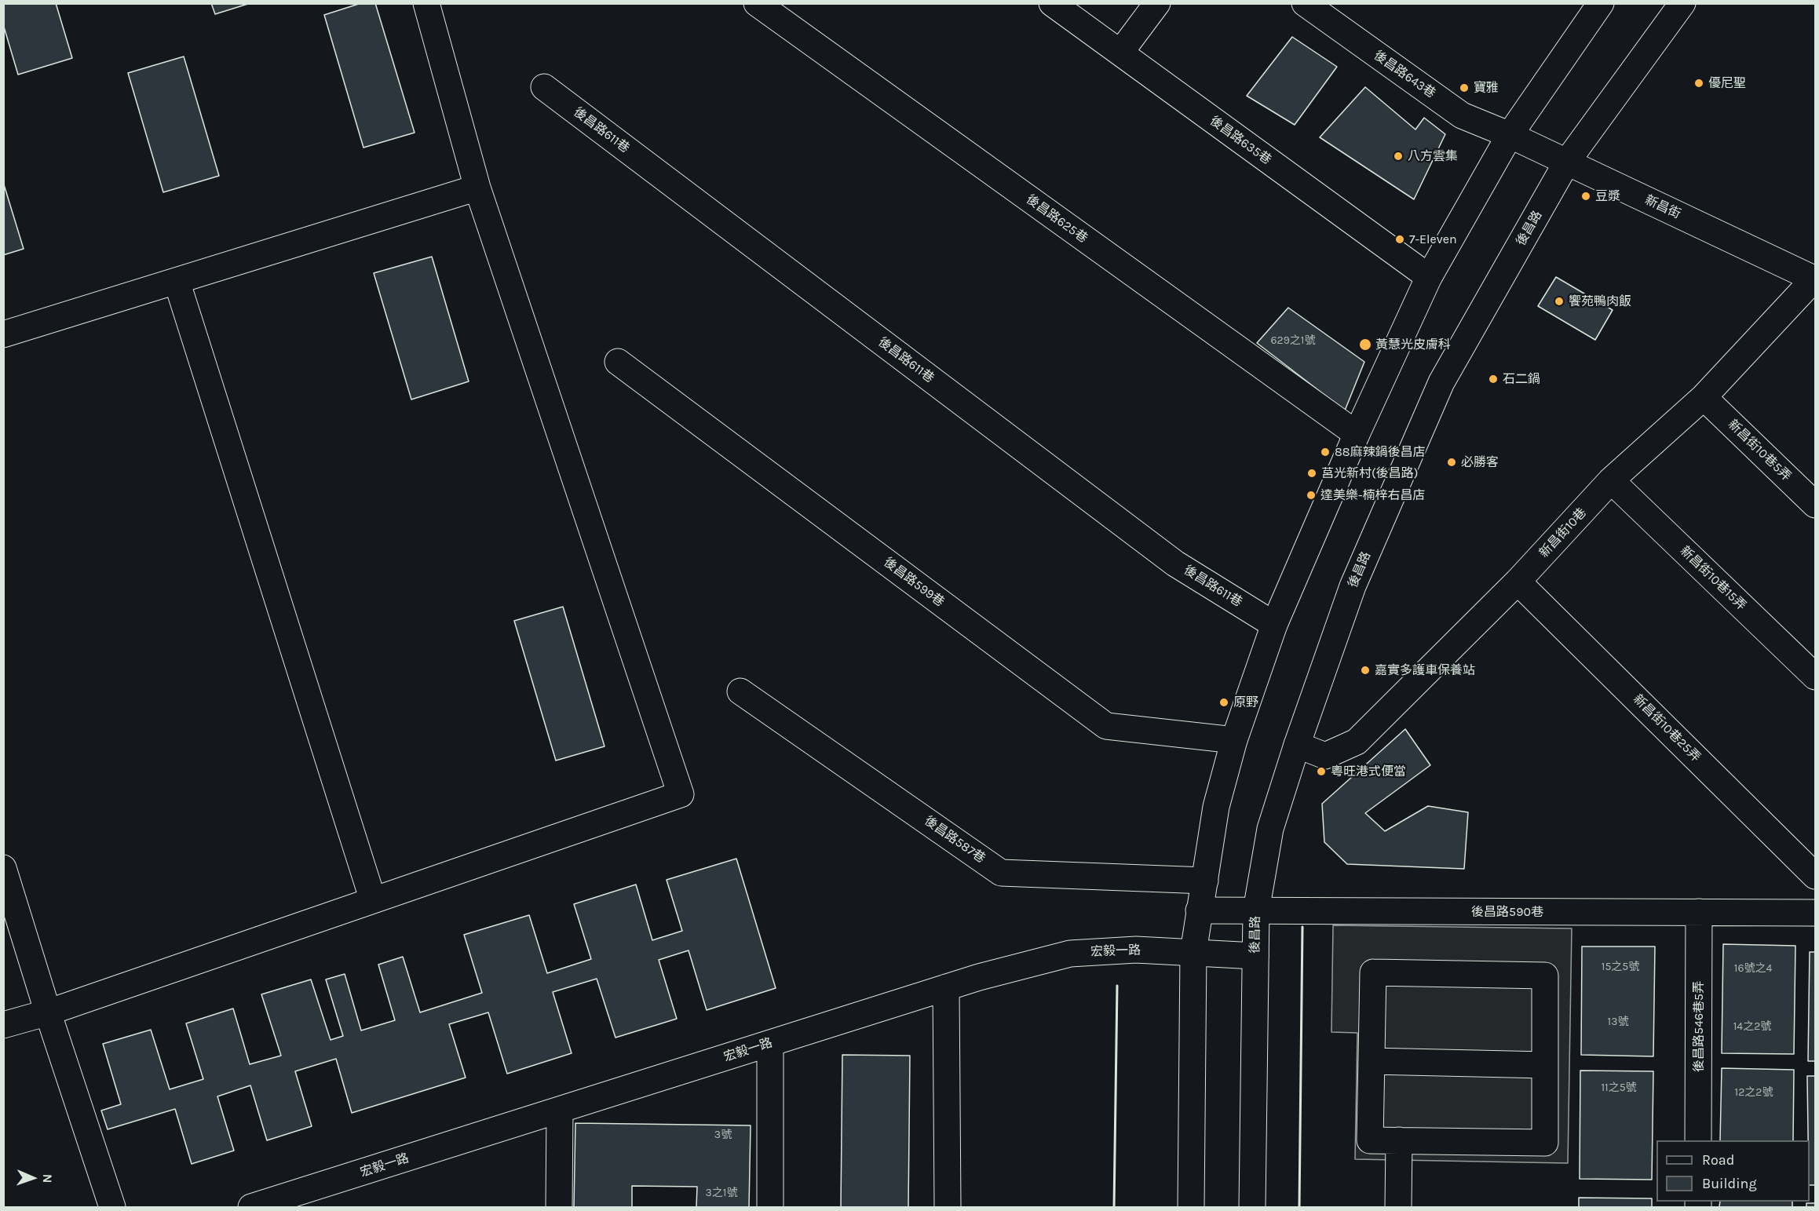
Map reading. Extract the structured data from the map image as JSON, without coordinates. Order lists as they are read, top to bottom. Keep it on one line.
{"streets":{"street":["後昌路643巷","後昌路611巷","後昌路635巷","新昌街","後昌路625巷","後昌路","新昌街10巷5弄","新昌街10巷","新昌街10巷15弄","後昌路599巷","新昌街10巷25弄","後昌路587巷","後昌路590巷","宏毅一路","後昌路546巷5弄"]},"crossings":[["後昌路643巷","新昌街"],["新昌街","後昌路"],["新昌街","新昌街10巷"],["後昌路","新昌街10巷"],["後昌路","後昌路590巷"],["後昌路","宏毅一路"],["新昌街10巷5弄","新昌街10巷"],["新昌街10巷","新昌街10巷15弄"],["新昌街10巷","新昌街10巷25弄"],["後昌路590巷","後昌路546巷5弄"]],"places":["優尼聖","寶雅","八方雲集","豆漿","7-Eleven","饗苑鴨肉飯","黃慧光皮膚科","石二鍋","88麻辣鍋後昌店","必勝客","莒光新村(後昌路)","達美樂-楠梓右昌店","嘉實多護車保養站","原野","粵旺港式便當"],"house_numbers":["629之1號","15之5號","16號之4","13號","14之2號","11之5號","12之2號","3號","3之1號"],"legend":["Road","Building"],"north":"right"}
